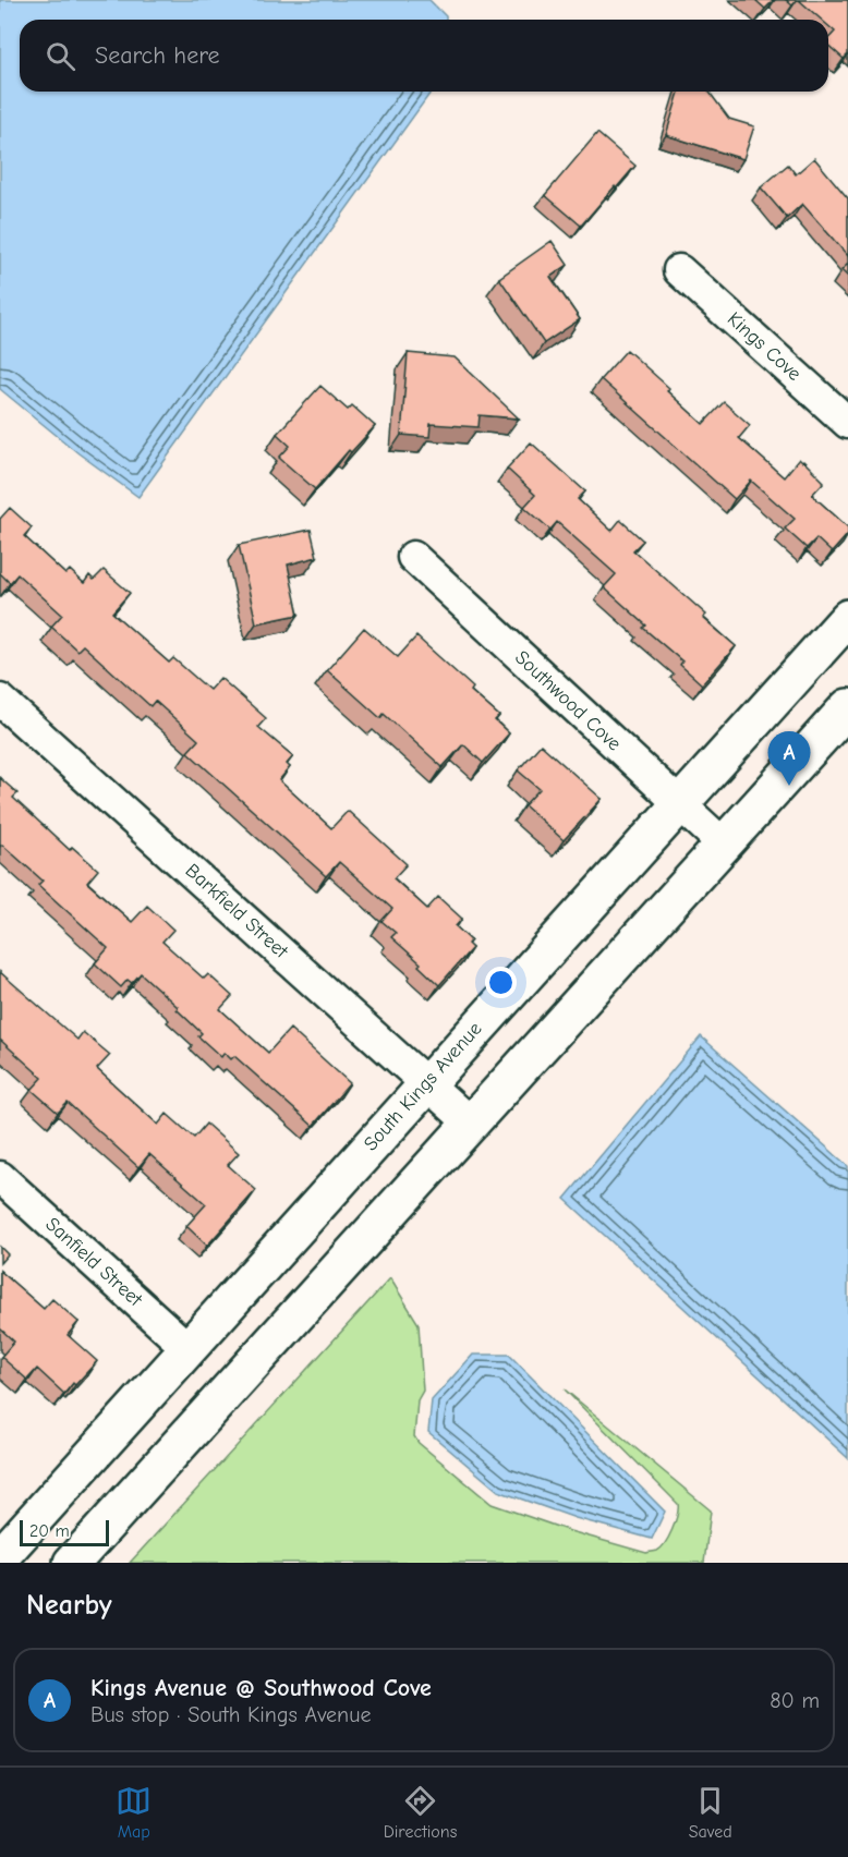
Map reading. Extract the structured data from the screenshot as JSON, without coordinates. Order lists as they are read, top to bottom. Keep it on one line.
{"streets":{"main road":["South Kings Avenue"],"street":["Kings Cove","Southwood Cove","Barkfield Street","Sanfield Street"]},"crossings":[["Southwood Cove","South Kings Avenue"],["Barkfield Street","South Kings Avenue"],["South Kings Avenue","Sanfield Street"]],"scale_bar":"20 m","page":{"search":"Search here","pins":"A","scale":"20 m","heading":"Nearby","list":[{"mark":"A","name":"Kings Avenue @ Southwood Cove","note":"Bus stop · South Kings Avenue","value":"80 m"}],"nav":["Map","Directions","Saved"]}}
